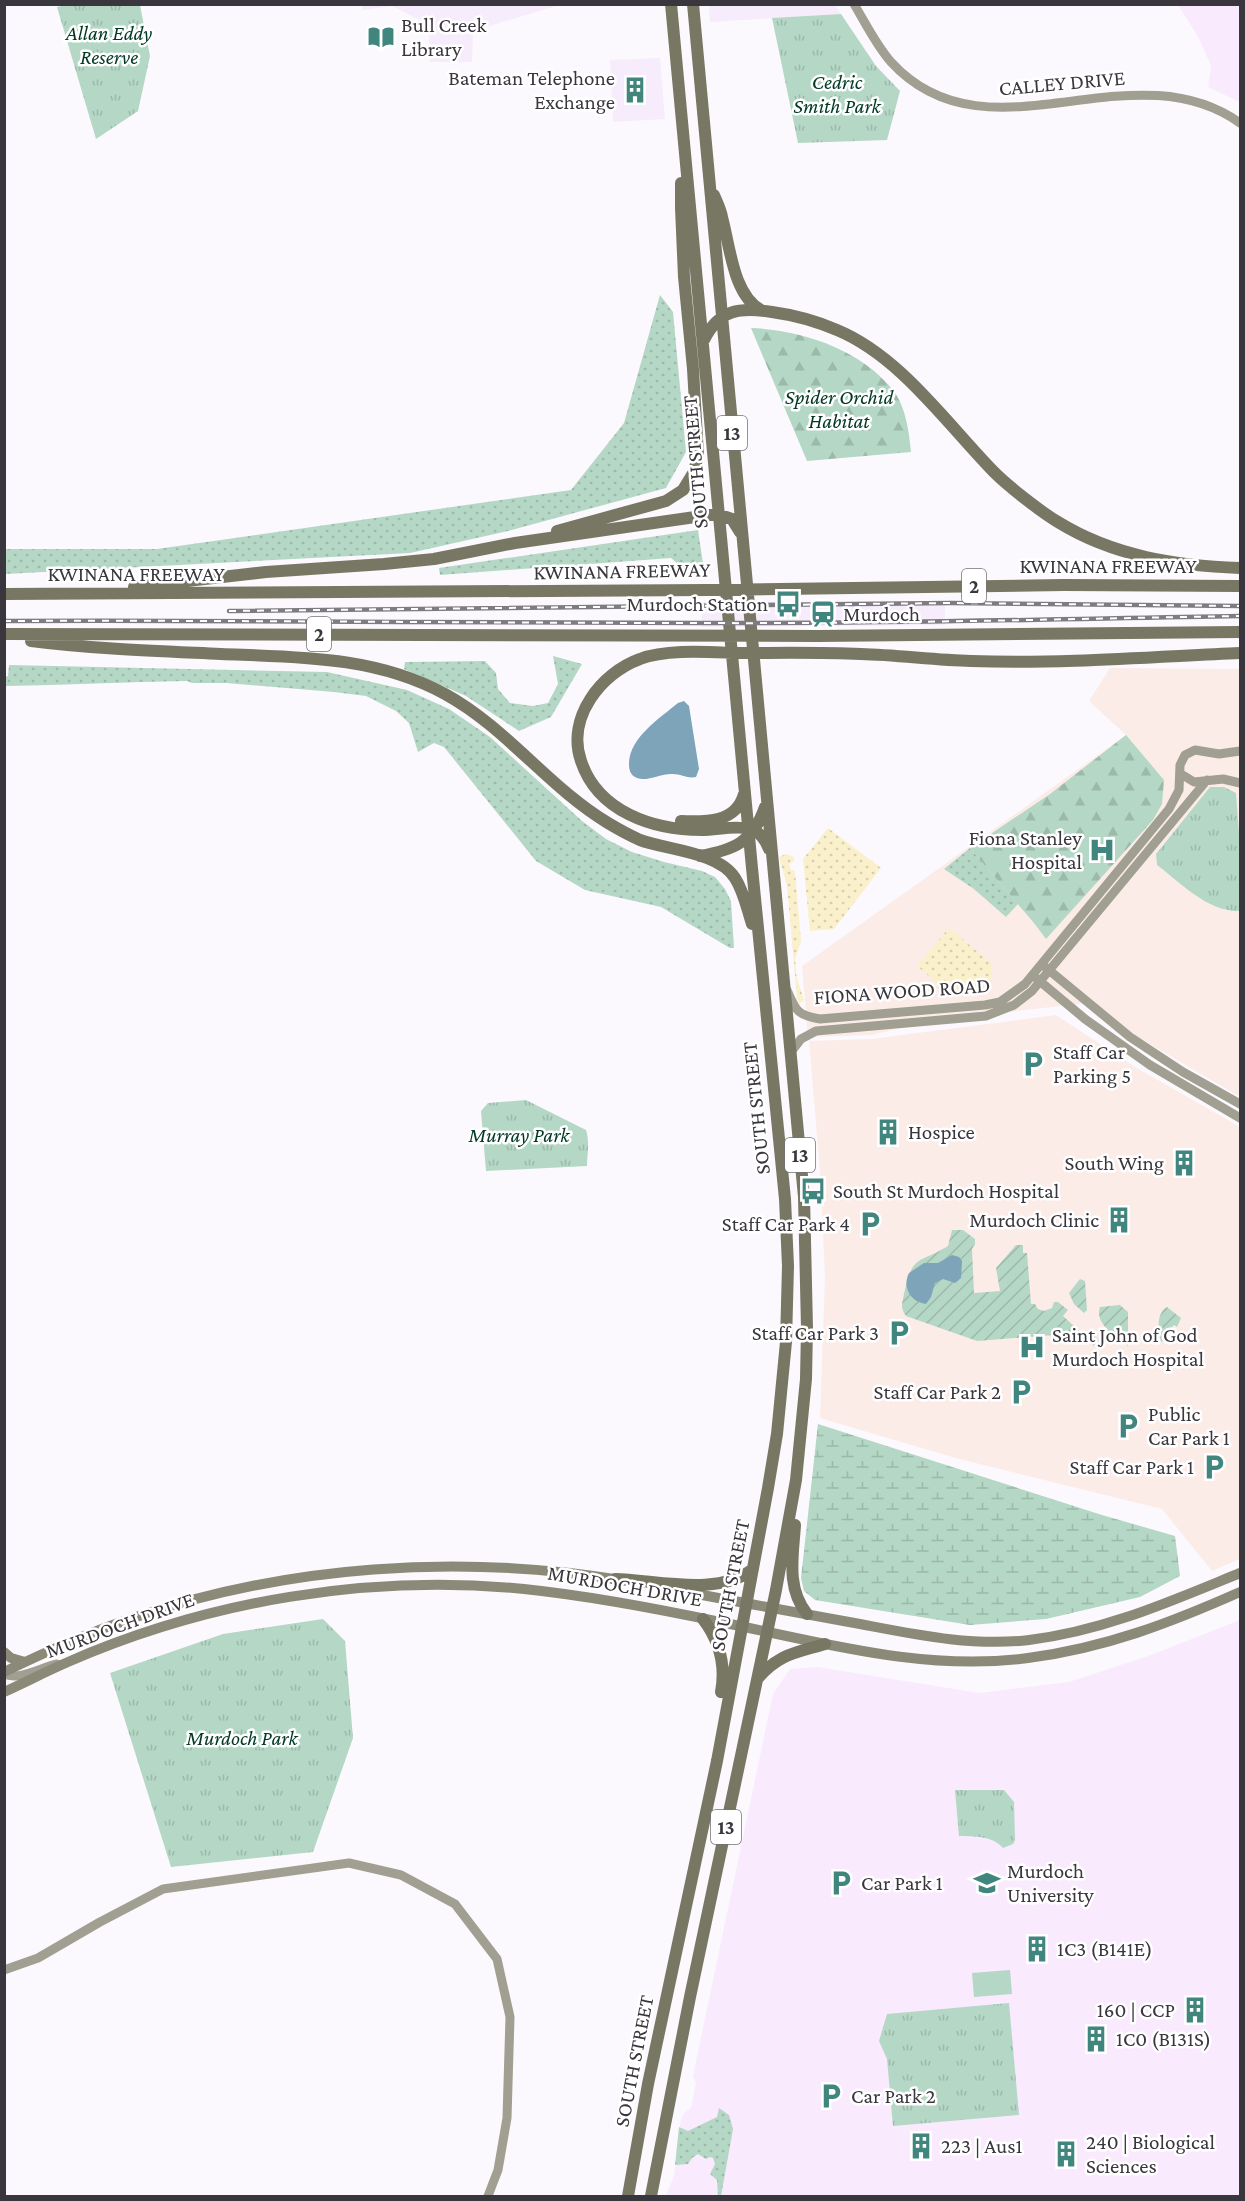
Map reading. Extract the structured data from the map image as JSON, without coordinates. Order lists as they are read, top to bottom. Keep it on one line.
{"streets":{"highway":["13","SOUTH STREET","KWINANA FREEWAY","2"],"main road":["MURDOCH DRIVE"],"street":["CALLEY DRIVE","FIONA WOOD ROAD"]},"crossings":[["SOUTH STREET","FIONA WOOD ROAD"],["SOUTH STREET","MURDOCH DRIVE"]],"parks":["Allan Eddy Reserve","Cedric Smith Park","Spider Orchid Habitat","Murray Park","Murdoch Park"],"places":{"library":["Bull Creek Library"],"building":["Bateman Telephone Exchange","Hospice","South Wing","Murdoch Clinic","1C3 (B141E)","160 | CCP","1C0 (B131S)","223 | Aus1","240 | Biological Sciences"],"bus stop":["Murdoch Station","South St Murdoch Hospital"],"station":["Murdoch"],"hospital":["Fiona Stanley Hospital","Saint John of God Murdoch Hospital"],"parking":["Staff Car Parking 5","Staff Car Park 4","Staff Car Park 3","Staff Car Park 2","Public Car Park 1","Staff Car Park 1","Car Park 1","Car Park 2"],"school or university":["Murdoch University"]}}
